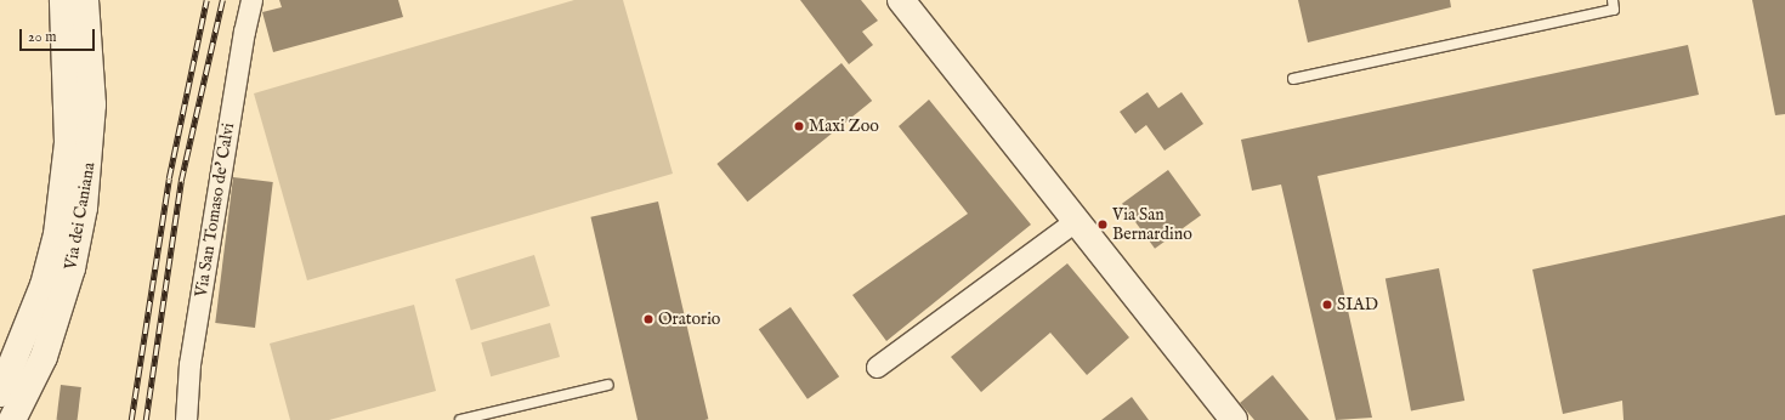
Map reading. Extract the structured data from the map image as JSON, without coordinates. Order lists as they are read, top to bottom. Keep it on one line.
{"streets":{"main road":["Via dei Caniana"],"street":["Via San Tomaso de' Calvi"]},"places":["Maxi Zoo","Via San Bernardino","SIAD","Oratorio"],"scale_bar":"20 m"}
